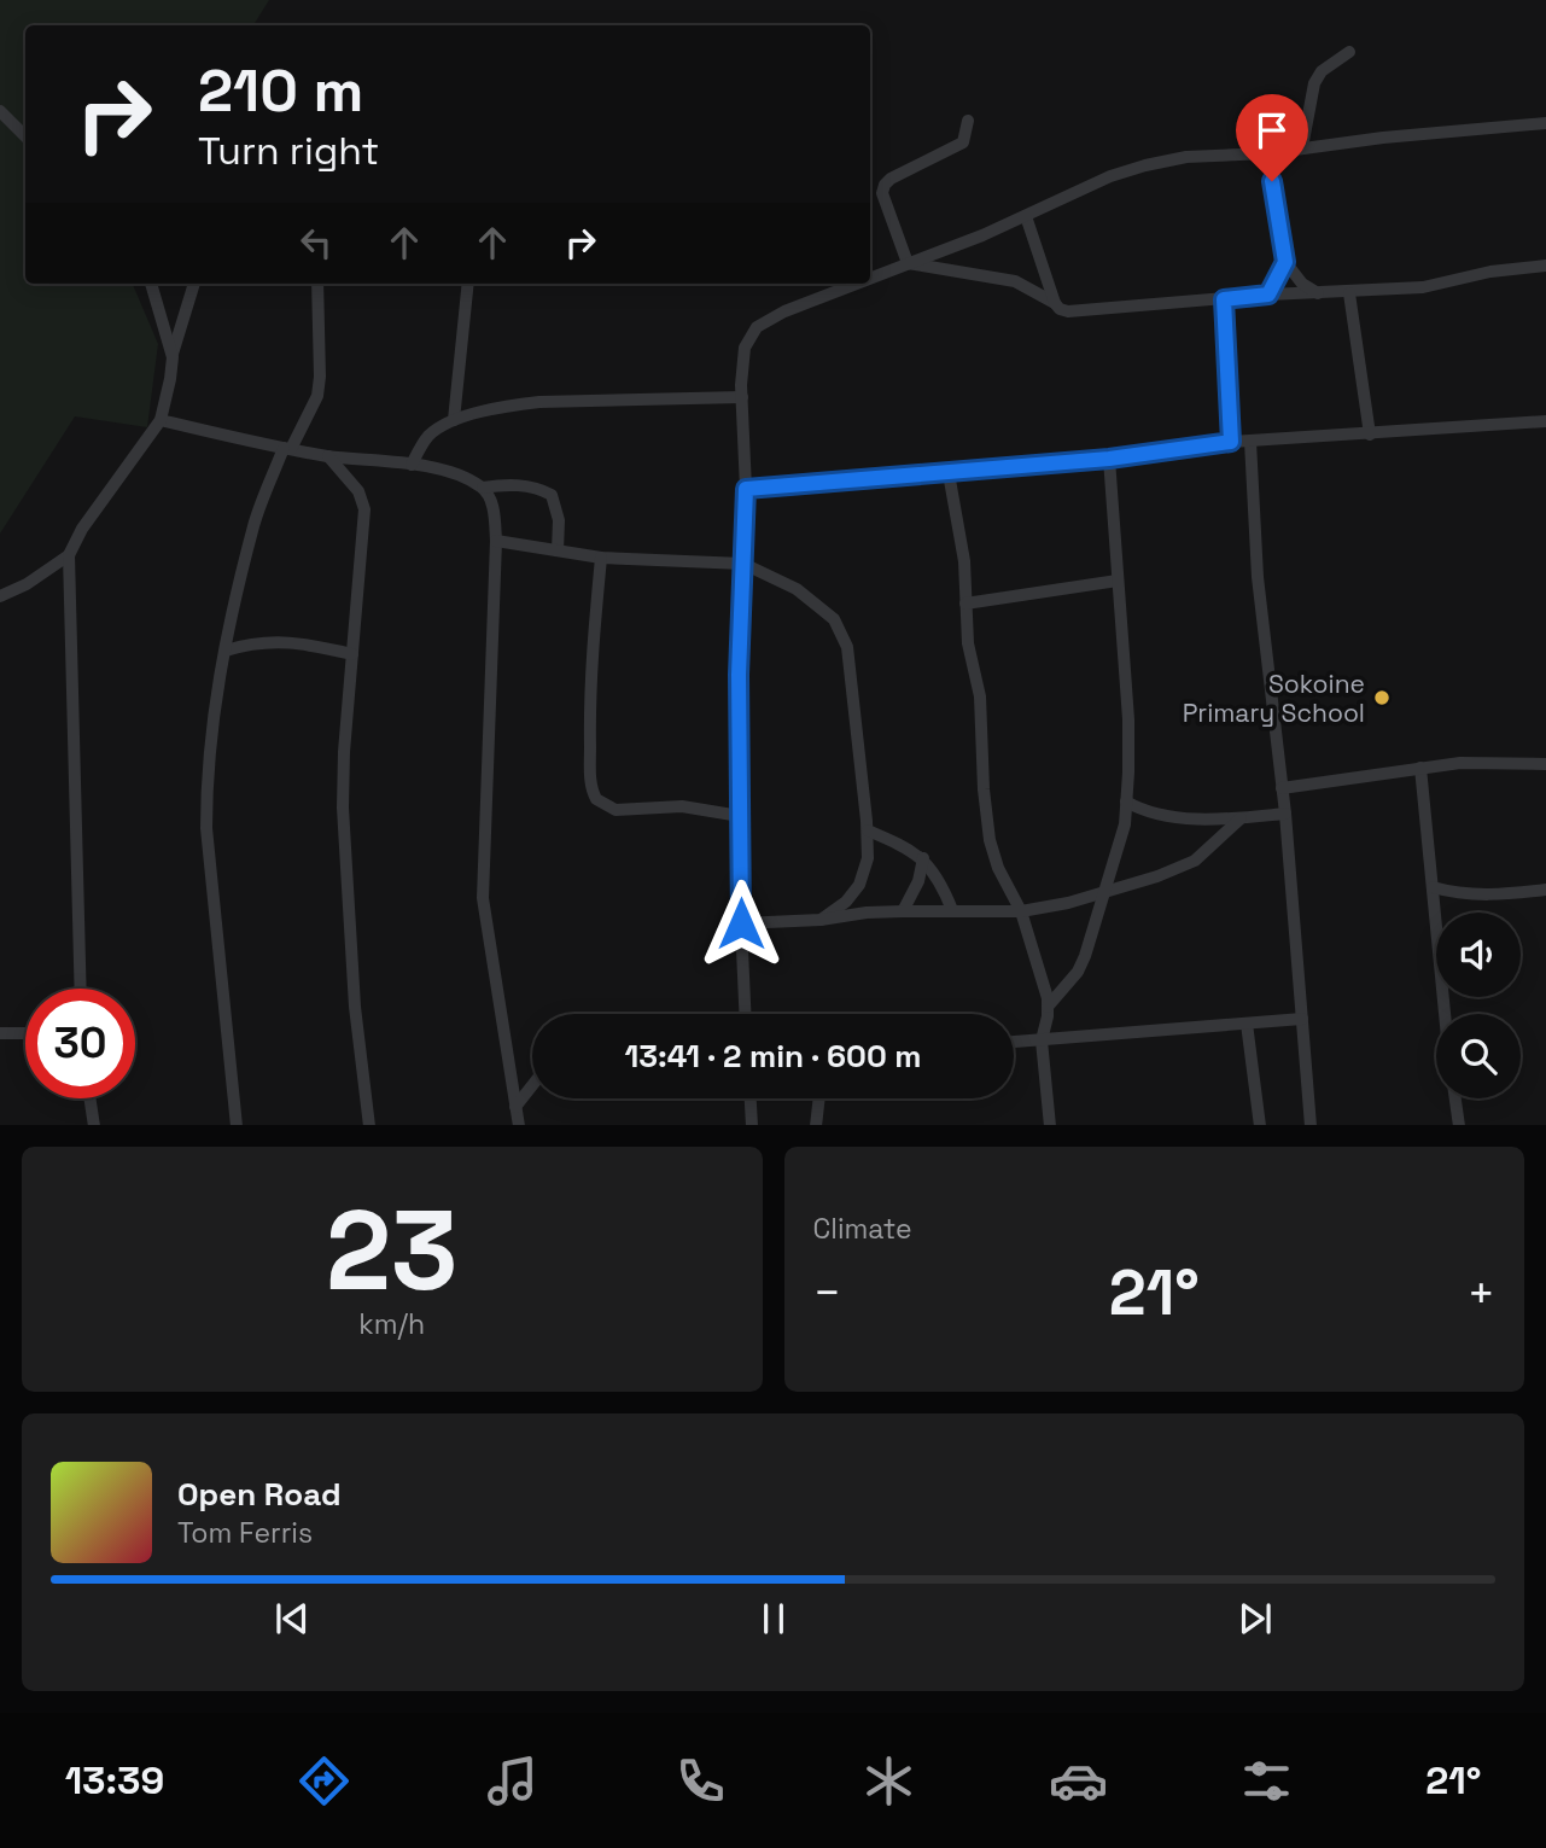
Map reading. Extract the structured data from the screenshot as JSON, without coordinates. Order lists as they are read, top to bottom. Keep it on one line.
{"places":["Sokoine Primary School"],"page":{"turn":["210 m","Turn right"],"limit":"30","trip":"13:41 · 2 min · 600 m","tile":[["23","km/h"],"Climate"],"heat":["−","21°","+"],"song":["Open Road","Tom Ferris"],"tabs":["13:39","21°"]}}
